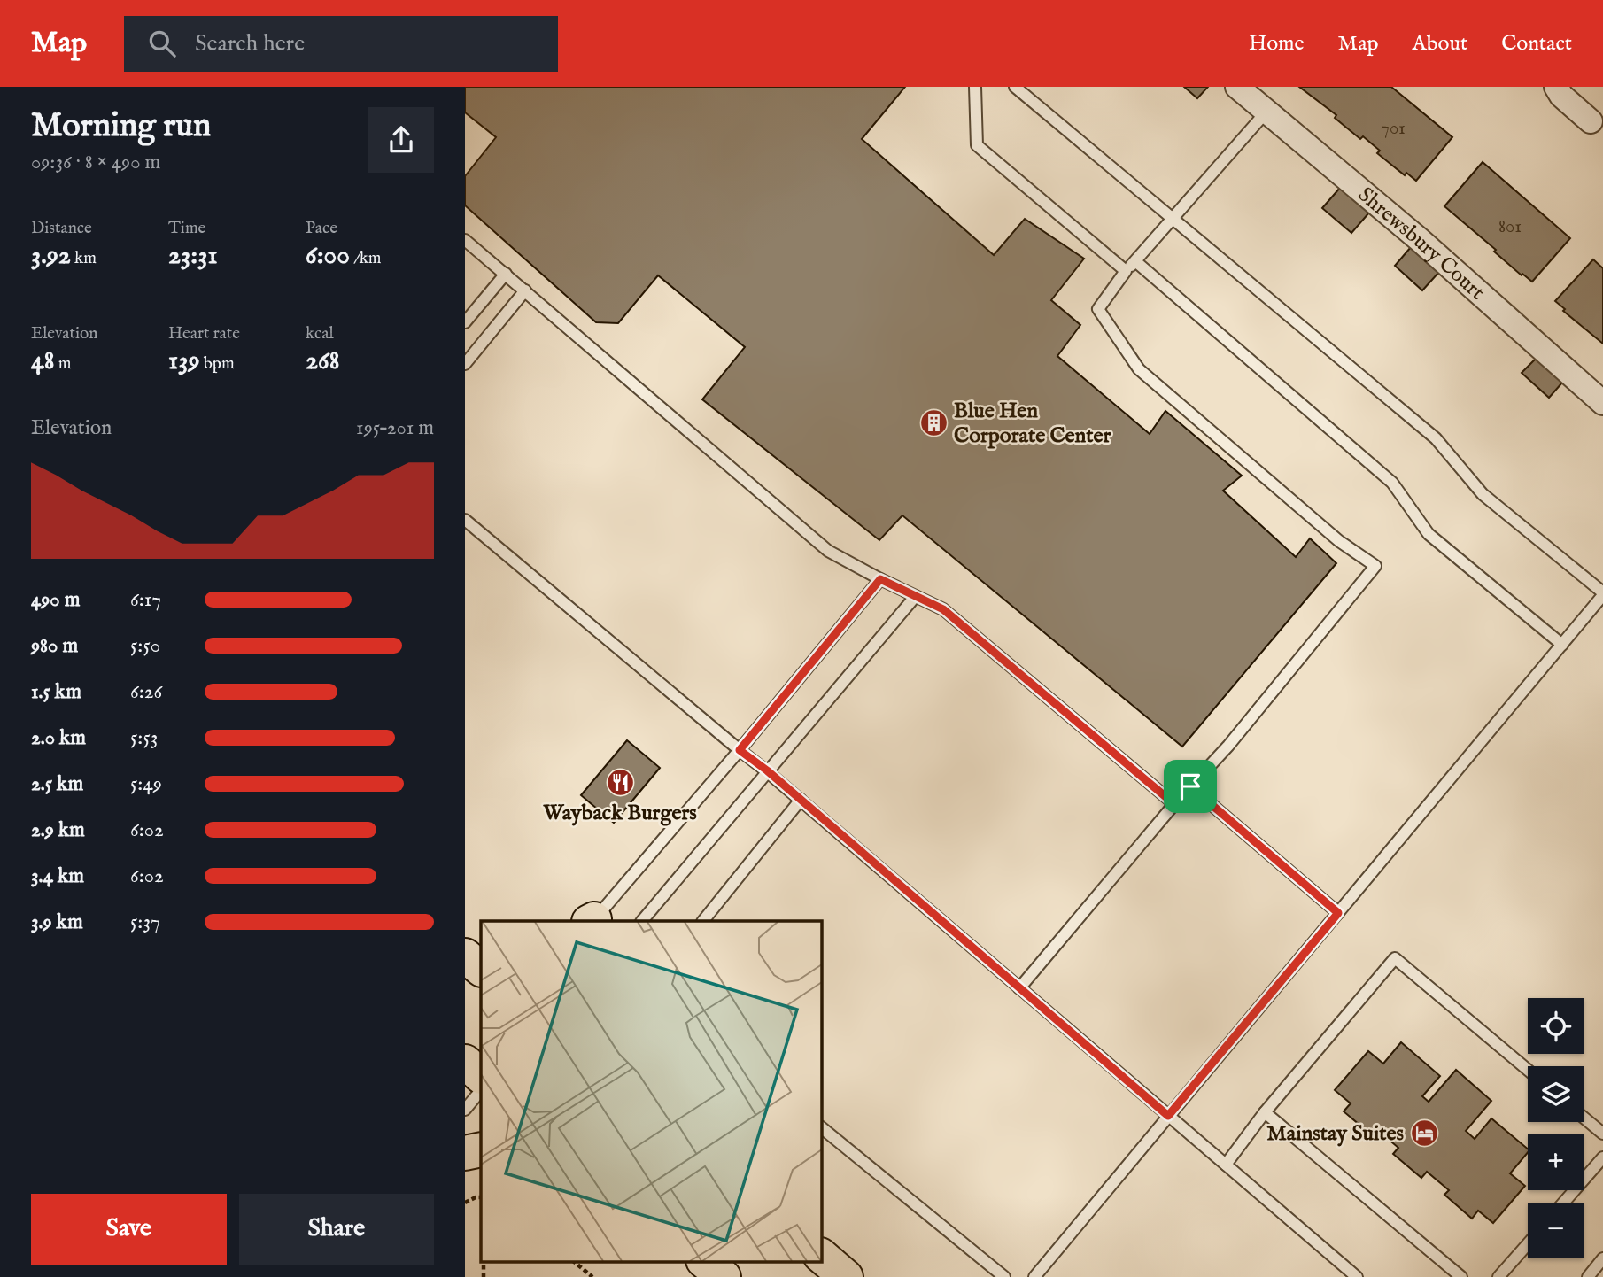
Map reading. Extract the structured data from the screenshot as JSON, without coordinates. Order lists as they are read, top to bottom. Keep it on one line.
{"streets":{"street":["Shrewsbury Court"]},"places":{"building":["Blue Hen Corporate Center"],"restaurant":["Wayback Burgers"],"hotel":["Mainstay Suites"]},"house_numbers":["701","801"],"page":{"header":"Map","search":"Search here","nav":["Home","Map","About","Contact"],"heading":["Morning run","09:36 · 8 × 490 m"],"stats":[["Distance","3.92 km"],["Time","23:31"],["Pace","6:00 /km"],["Elevation","48 m"],["Heart rate","139 bpm"],["kcal","268"]],"chart":["Elevation","195–201 m"],"list":[{"name":"490 m","note":"6:17"},{"name":"980 m","note":"5:50"},{"name":"1.5 km","note":"6:26"},{"name":"2.0 km","note":"5:53"},{"name":"2.5 km","note":"5:49"},{"name":"2.9 km","note":"6:02"},{"name":"3.4 km","note":"6:02"},{"name":"3.9 km","note":"5:37"}],"map_buttons":["+","−"],"buttons":["Save","Share"]}}
